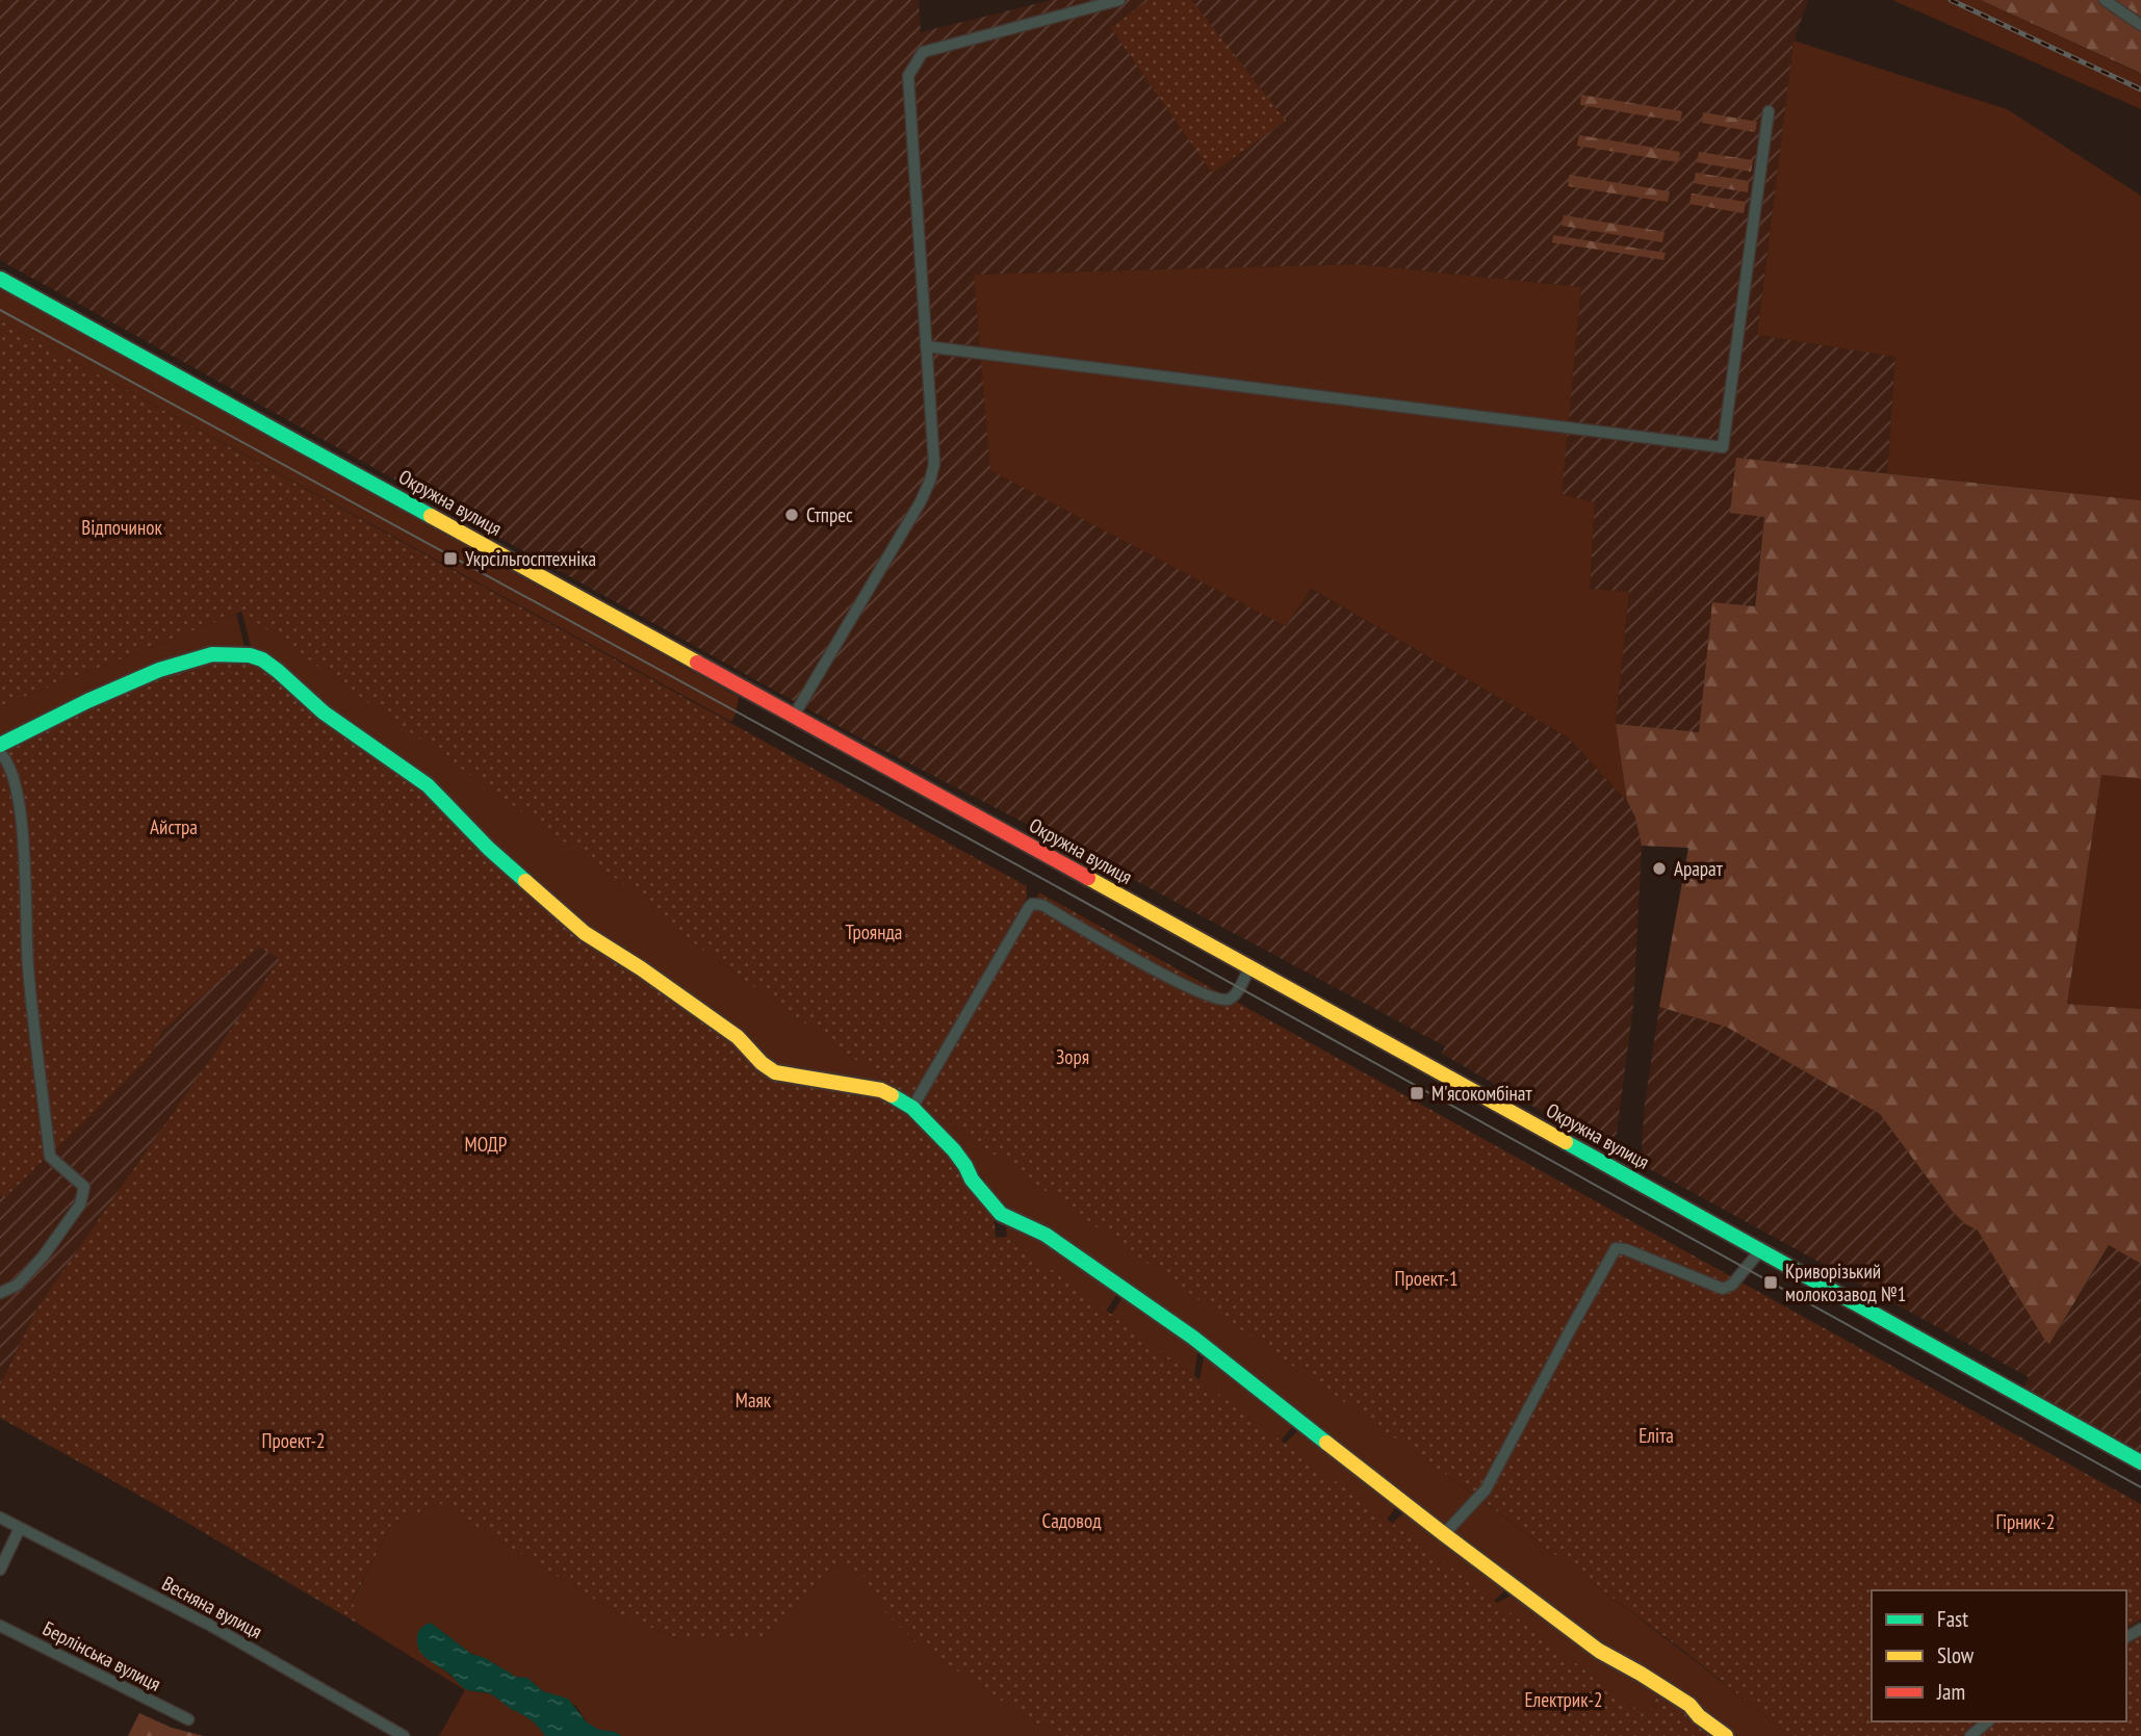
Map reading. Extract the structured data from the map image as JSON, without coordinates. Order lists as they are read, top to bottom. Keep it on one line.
{"streets":{"main road":["Окружна вулиця"],"street":["Весняна вулиця","Берлінська вулиця"]},"parks":["Відпочинок","Айстра","Троянда","Зоря","МОДР","Проект-1","Маяк","Еліта","Проект-2","Садовод","Гірник-2","Електрик-2"],"places":{"other":["Стпрес","Арарат"],"transit":["Укрсільгосптехніка","М'ясокомбінат","Криворізький молокозавод №1"]},"legend":["Fast","Slow","Jam"]}
